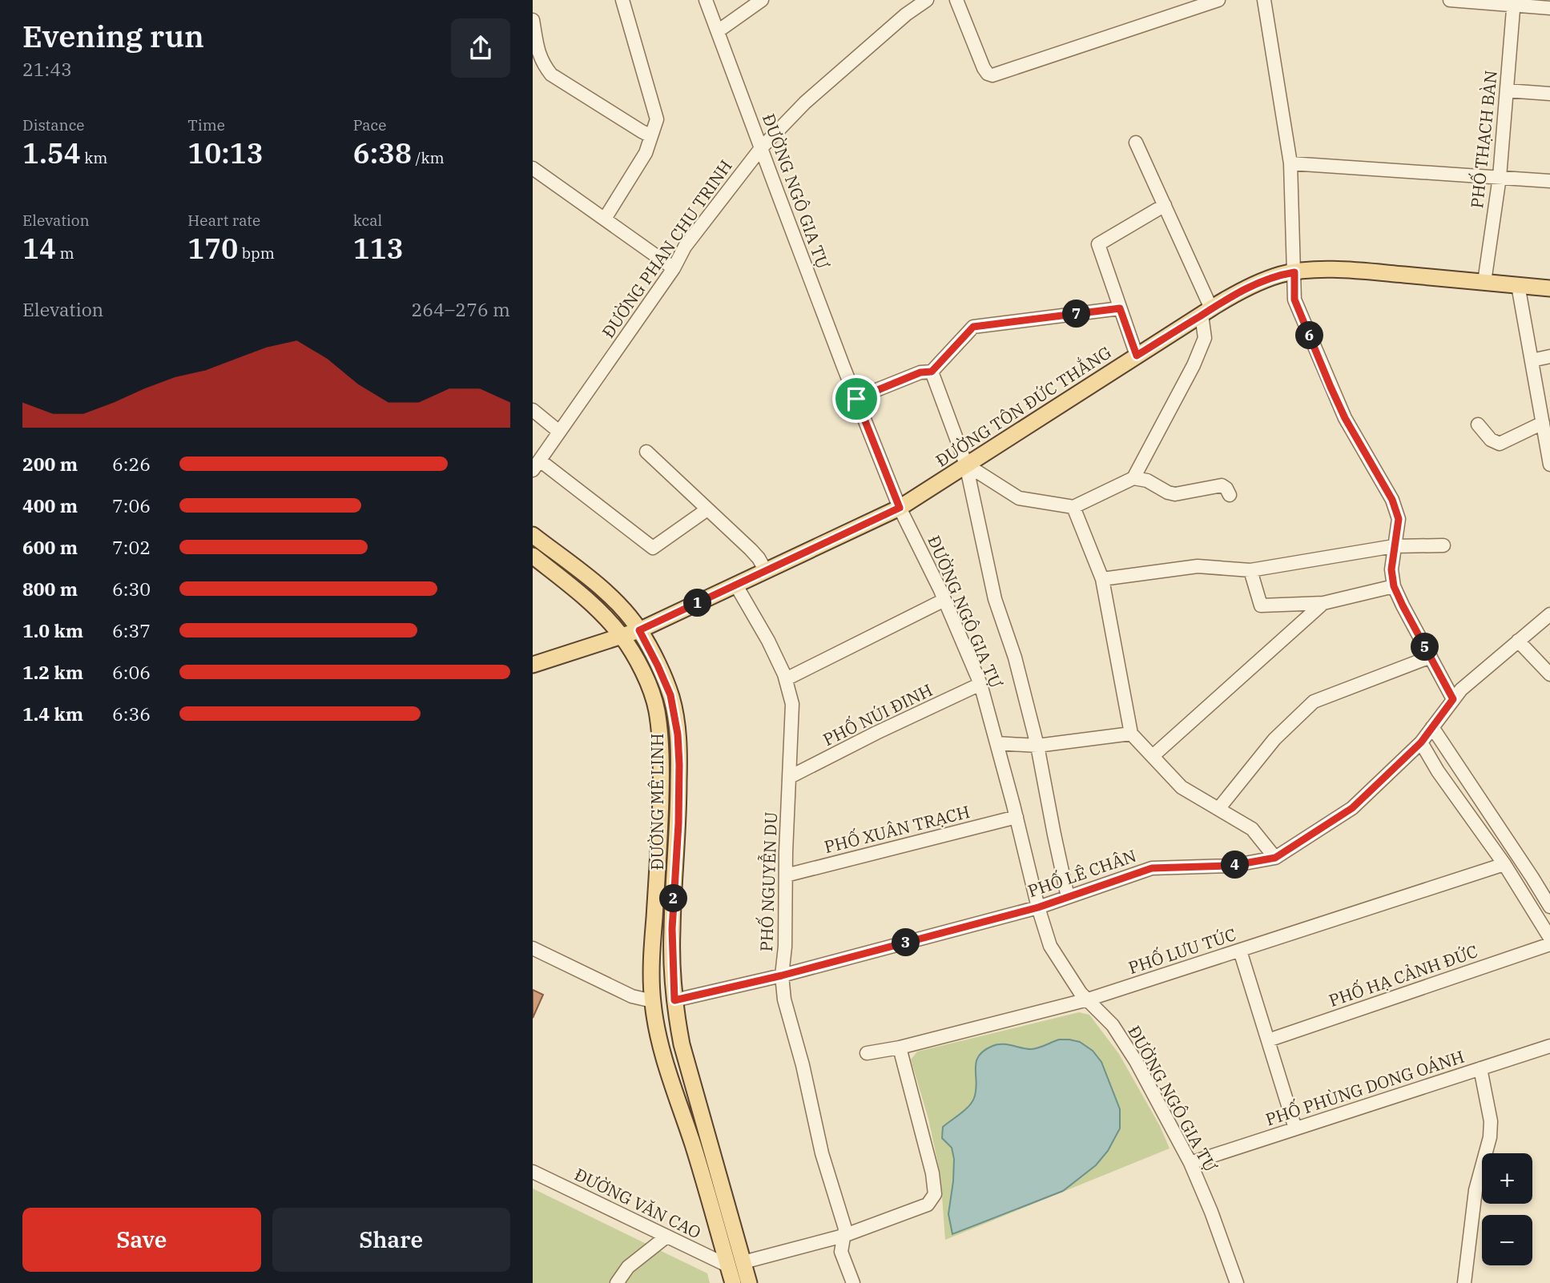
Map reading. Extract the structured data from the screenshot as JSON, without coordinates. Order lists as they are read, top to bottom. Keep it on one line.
{"streets":{"main road":["ĐƯỜNG TÔN ĐỨC THẮNG","ĐƯỜNG MÊ LINH"],"street":["PHỐ THẠCH BÀN","ĐƯỜNG NGÔ GIA TỰ","ĐƯỜNG PHAN CHU TRINH","PHỐ NÚI ĐINH","PHỐ XUÂN TRẠCH","PHỐ LÊ CHÂN","PHỐ NGUYỄN DU","PHỐ LƯU TÚC","PHỐ HẠ CẢNH ĐỨC","PHỐ PHÙNG DONG OÁNH","ĐƯỜNG VĂN CAO"]},"crossings":[["PHỐ THẠCH BÀN","ĐƯỜNG TÔN ĐỨC THẮNG"],["ĐƯỜNG NGÔ GIA TỰ","ĐƯỜNG PHAN CHU TRINH"],["ĐƯỜNG NGÔ GIA TỰ","ĐƯỜNG TÔN ĐỨC THẮNG"],["ĐƯỜNG NGÔ GIA TỰ","PHỐ NÚI ĐINH"],["ĐƯỜNG NGÔ GIA TỰ","PHỐ XUÂN TRẠCH"],["ĐƯỜNG NGÔ GIA TỰ","PHỐ LÊ CHÂN"],["ĐƯỜNG NGÔ GIA TỰ","PHỐ LƯU TÚC"],["ĐƯỜNG NGÔ GIA TỰ","PHỐ PHÙNG DONG OÁNH"],["ĐƯỜNG TÔN ĐỨC THẮNG","ĐƯỜNG MÊ LINH"],["ĐƯỜNG TÔN ĐỨC THẮNG","PHỐ NGUYỄN DU"],["PHỐ NÚI ĐINH","PHỐ NGUYỄN DU"],["ĐƯỜNG MÊ LINH","PHỐ LÊ CHÂN"],["ĐƯỜNG MÊ LINH","ĐƯỜNG VĂN CAO"],["PHỐ XUÂN TRẠCH","PHỐ NGUYỄN DU"],["PHỐ LÊ CHÂN","PHỐ NGUYỄN DU"]],"page":{"heading":["Evening run","21:43"],"stats":[["Distance","1.54 km"],["Time","10:13"],["Pace","6:38 /km"],["Elevation","14 m"],["Heart rate","170 bpm"],["kcal","113"]],"chart":["Elevation","264–276 m"],"pins":["7","6","1","5","4","2","3"],"list":[{"name":"200 m","note":"6:26"},{"name":"400 m","note":"7:06"},{"name":"600 m","note":"7:02"},{"name":"800 m","note":"6:30"},{"name":"1.0 km","note":"6:37"},{"name":"1.2 km","note":"6:06"},{"name":"1.4 km","note":"6:36"}],"map_buttons":["+","−"],"buttons":["Save","Share"]}}
